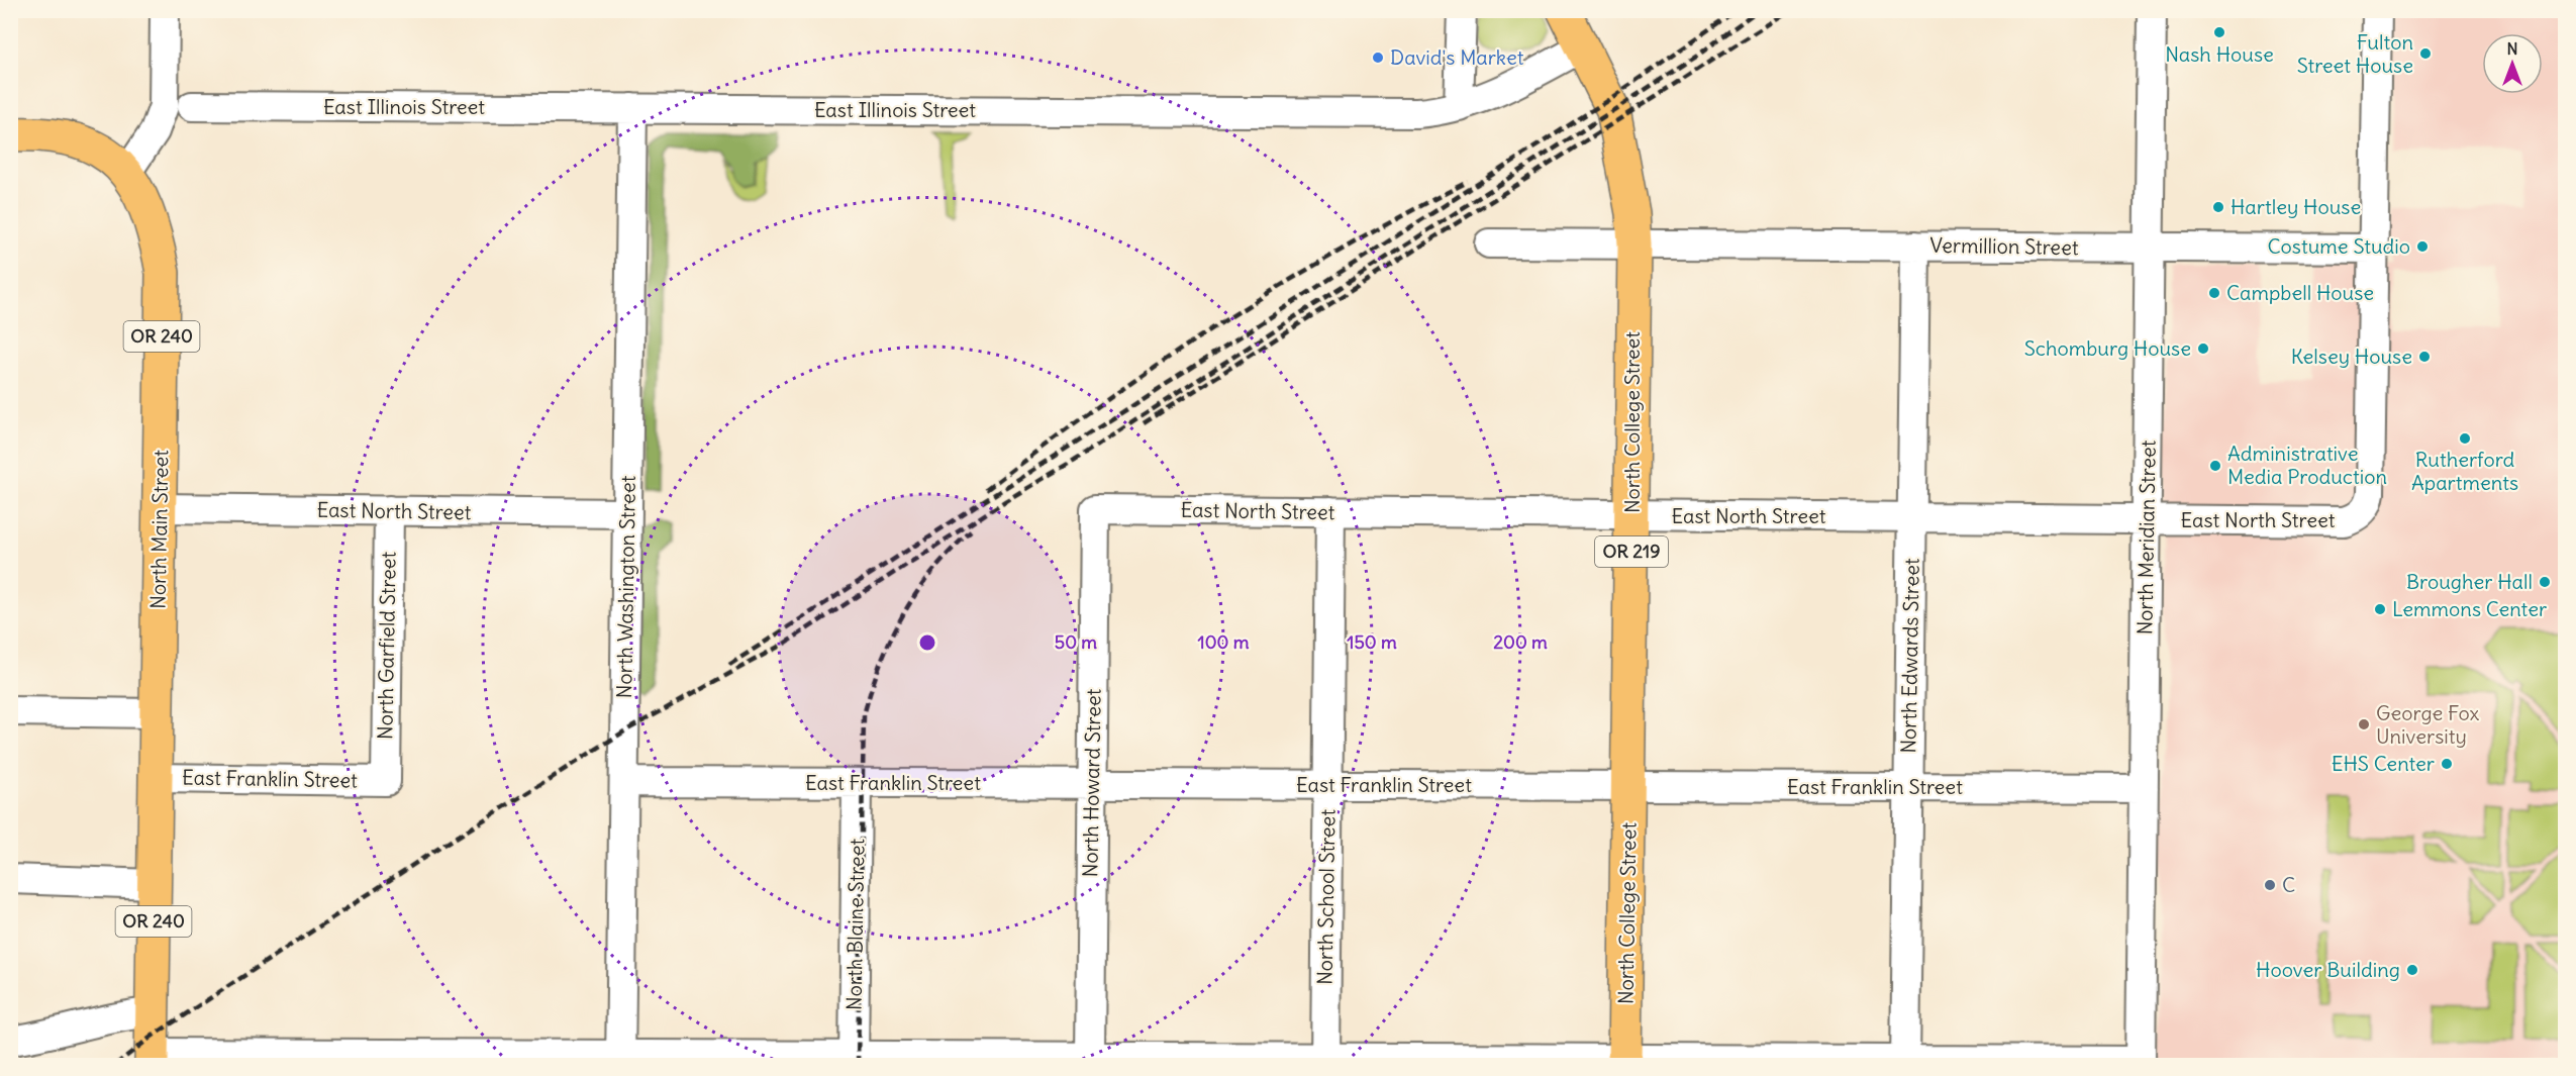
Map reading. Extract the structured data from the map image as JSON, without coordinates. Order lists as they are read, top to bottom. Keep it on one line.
{"streets":{"main road":["OR 240","North College Street","North Main Street","OR 219"],"street":["East Illinois Street","Vermillion Street","East North Street","North Meridian Street","North Washington Street","North Garfield Street","North Edwards Street","East Franklin Street","North Howard Street","North School Street","North Blaine Street"]},"crossings":[["East Illinois Street","North College Street"],["East Illinois Street","North Washington Street"],["Vermillion Street","North College Street"],["Vermillion Street","East North Street"],["Vermillion Street","North Meridian Street"],["Vermillion Street","North Edwards Street"],["OR 240","North Main Street"],["North College Street","East North Street"],["North College Street","East Franklin Street"],["East North Street","North Main Street"],["East North Street","North Meridian Street"],["East North Street","North Washington Street"],["East North Street","North Garfield Street"],["East North Street","North Edwards Street"],["East North Street","North Howard Street"],["East North Street","North School Street"],["North Main Street","East Franklin Street"],["North Meridian Street","East Franklin Street"],["North Washington Street","East Franklin Street"],["North Garfield Street","East Franklin Street"],["North Edwards Street","East Franklin Street"],["East Franklin Street","North Howard Street"],["East Franklin Street","North School Street"],["East Franklin Street","North Blaine Street"]],"places":["Nash House","Fulton Street House","David's Market","Hartley House","Costume Studio","Campbell House","Schomburg House","Kelsey House","Rutherford Apartments","Administrative Media Production","Brougher Hall","Lemmons Center","George Fox University","EHS Center","C","Hoover Building"],"north":"top","rings":["50 m","100 m","150 m","200 m"]}
